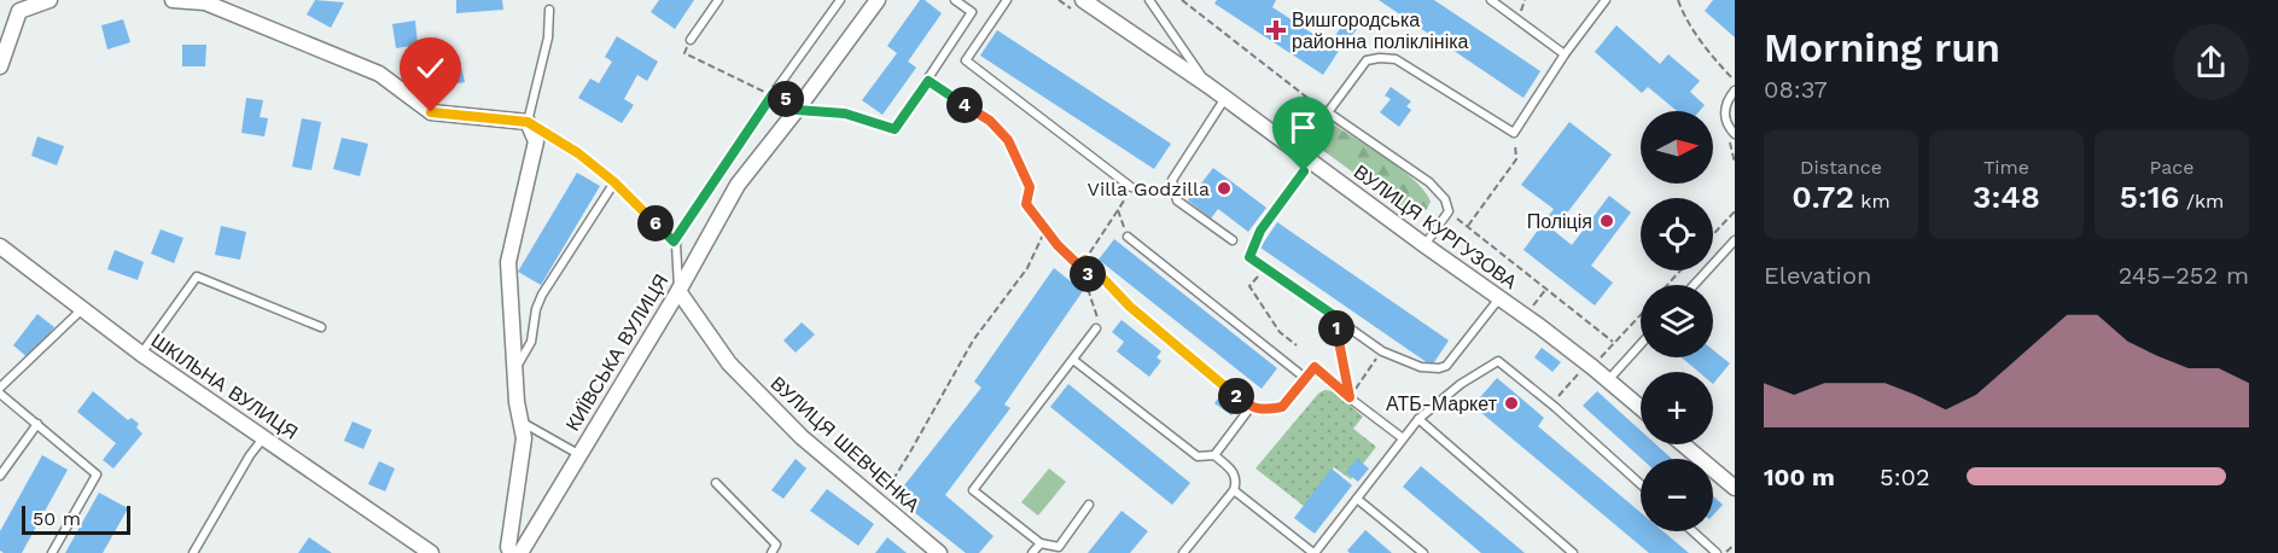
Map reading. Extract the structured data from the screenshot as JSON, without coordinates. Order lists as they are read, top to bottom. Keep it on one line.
{"streets":{"street":["ВУЛИЦЯ КУРГУЗОВА","КИЇВСЬКА ВУЛИЦЯ","ШКІЛЬНА ВУЛИЦЯ","ВУЛИЦЯ ШЕВЧЕНКА"]},"crossings":[["КИЇВСЬКА ВУЛИЦЯ","ВУЛИЦЯ ШЕВЧЕНКА"]],"places":{"health":["Вишгородська районна поліклініка"],"other":["Villa Godzilla","Поліція","АТБ-Маркет"]},"scale_bar":"50 m","north":"right","page":{"heading":["Morning run","08:37"],"pins":["5","4","6","3","1","2"],"map_buttons":["+","−"],"stats":[["Distance","0.72 km"],["Time","3:48"],["Pace","5:16 /km"]],"chart":["Elevation","245–252 m"],"list":[{"name":"100 m","note":"5:02"}],"scale":"50 m"}}
